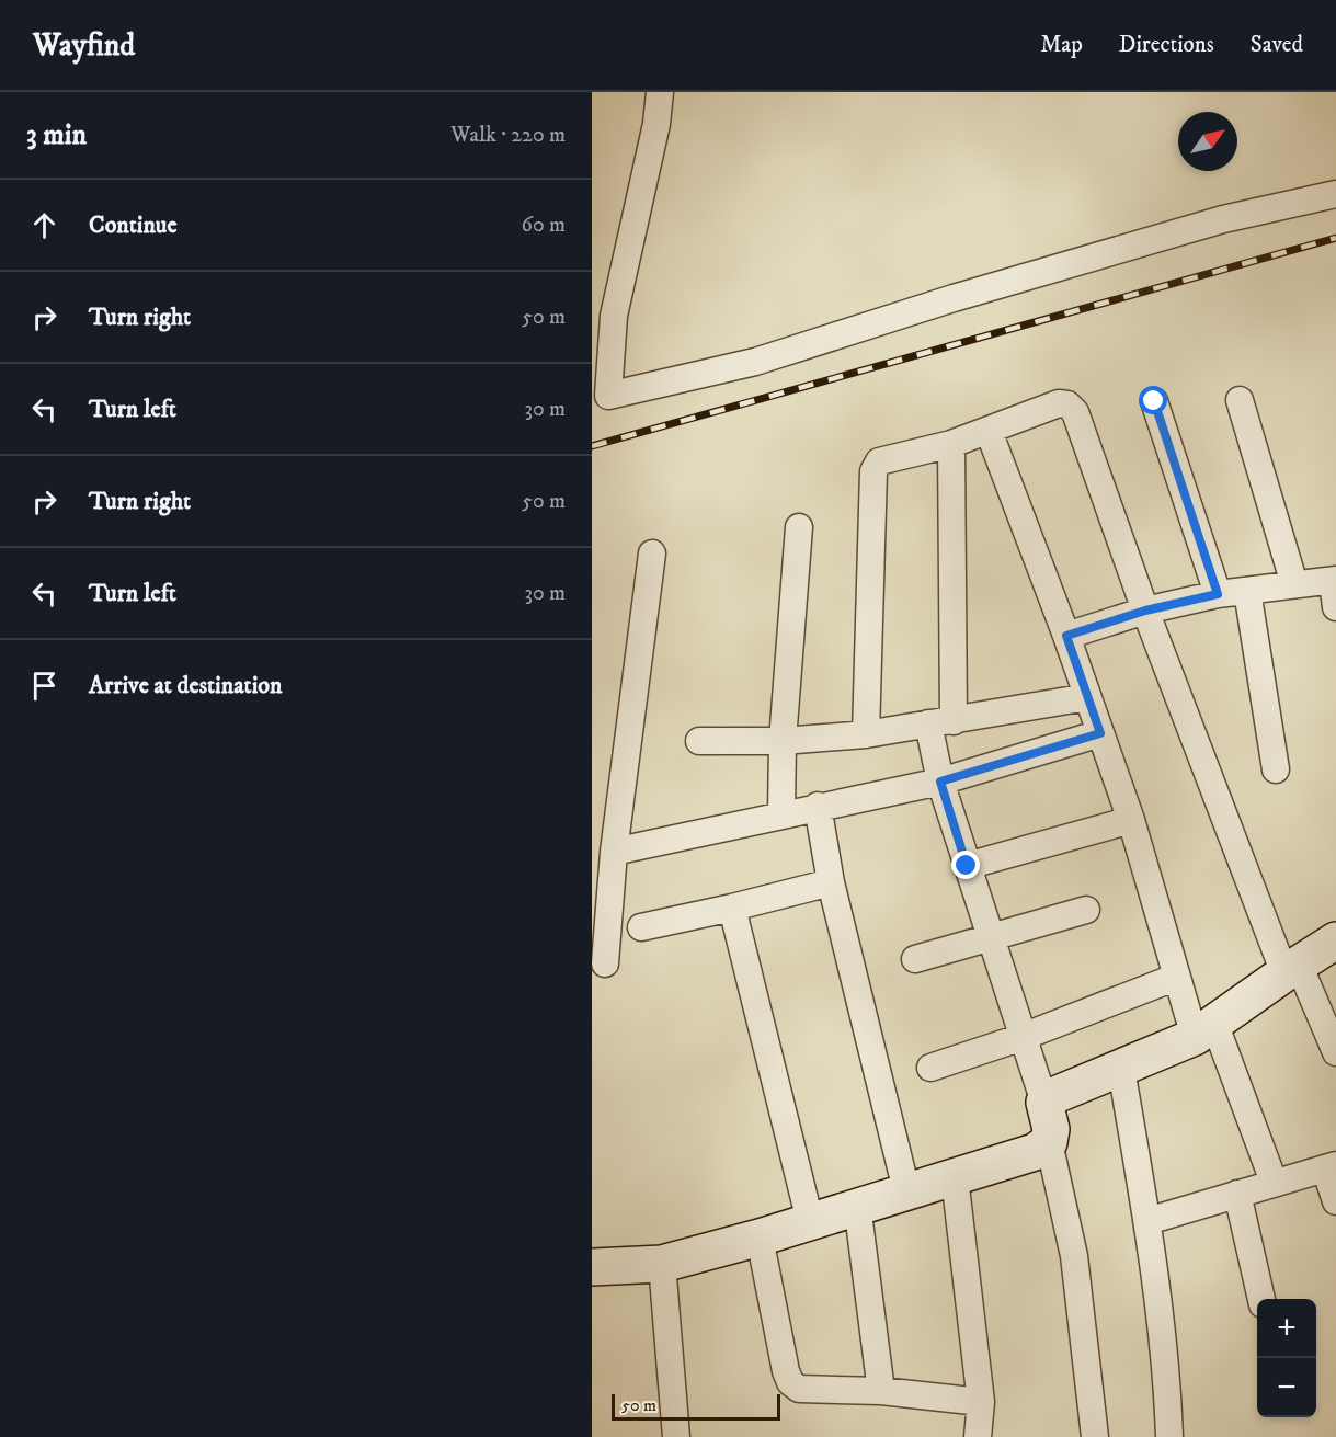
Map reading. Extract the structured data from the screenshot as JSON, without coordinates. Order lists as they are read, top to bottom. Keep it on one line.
{"scale_bar":"50 m","north":"top right","page":{"header":"Wayfind","nav":["Map","Directions","Saved"],"heading":["3 min","Walk · 220 m"],"list":[["Continue","60 m"],["Turn right","50 m"],["Turn left","30 m"],["Turn right","50 m"],["Turn left","30 m"],"Arrive at destination"],"map_buttons":["+","−"],"scale":"50 m"}}
